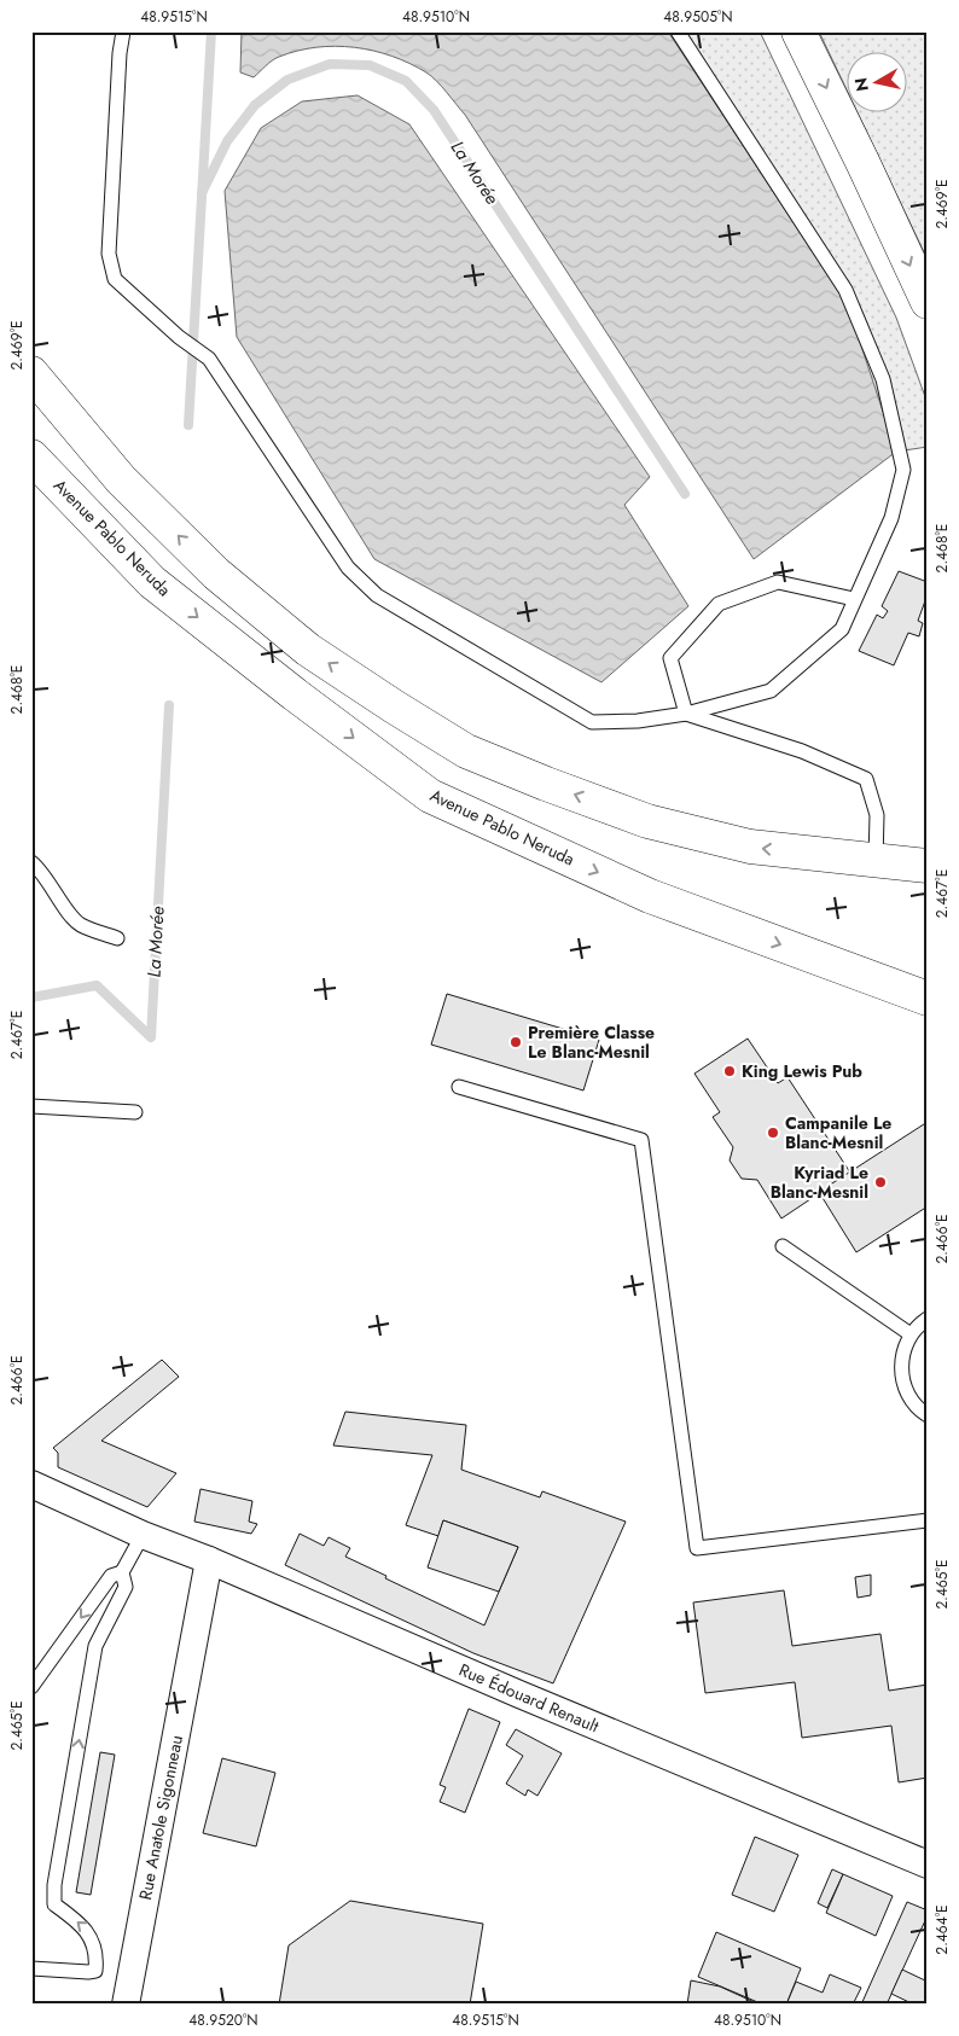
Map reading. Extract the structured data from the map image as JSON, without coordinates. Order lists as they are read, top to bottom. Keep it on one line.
{"streets":{"main road":["Avenue Pablo Neruda"],"street":["Rue Édouard Renault","Rue Anatole Sigonneau"]},"crossings":[["Rue Édouard Renault","Rue Anatole Sigonneau"]],"water":["La Morée"],"places":["Première Classe Le Blanc-Mesnil","King Lewis Pub","Campanile Le Blanc-Mesnil","Kyriad Le Blanc-Mesnil"],"north":"left","coordinates":["48.9515°N","48.9510°N","48.9505°N","2.469°E","2.468°E","2.467°E","2.466°E","2.465°E","2.464°E","48.9520°N"]}
